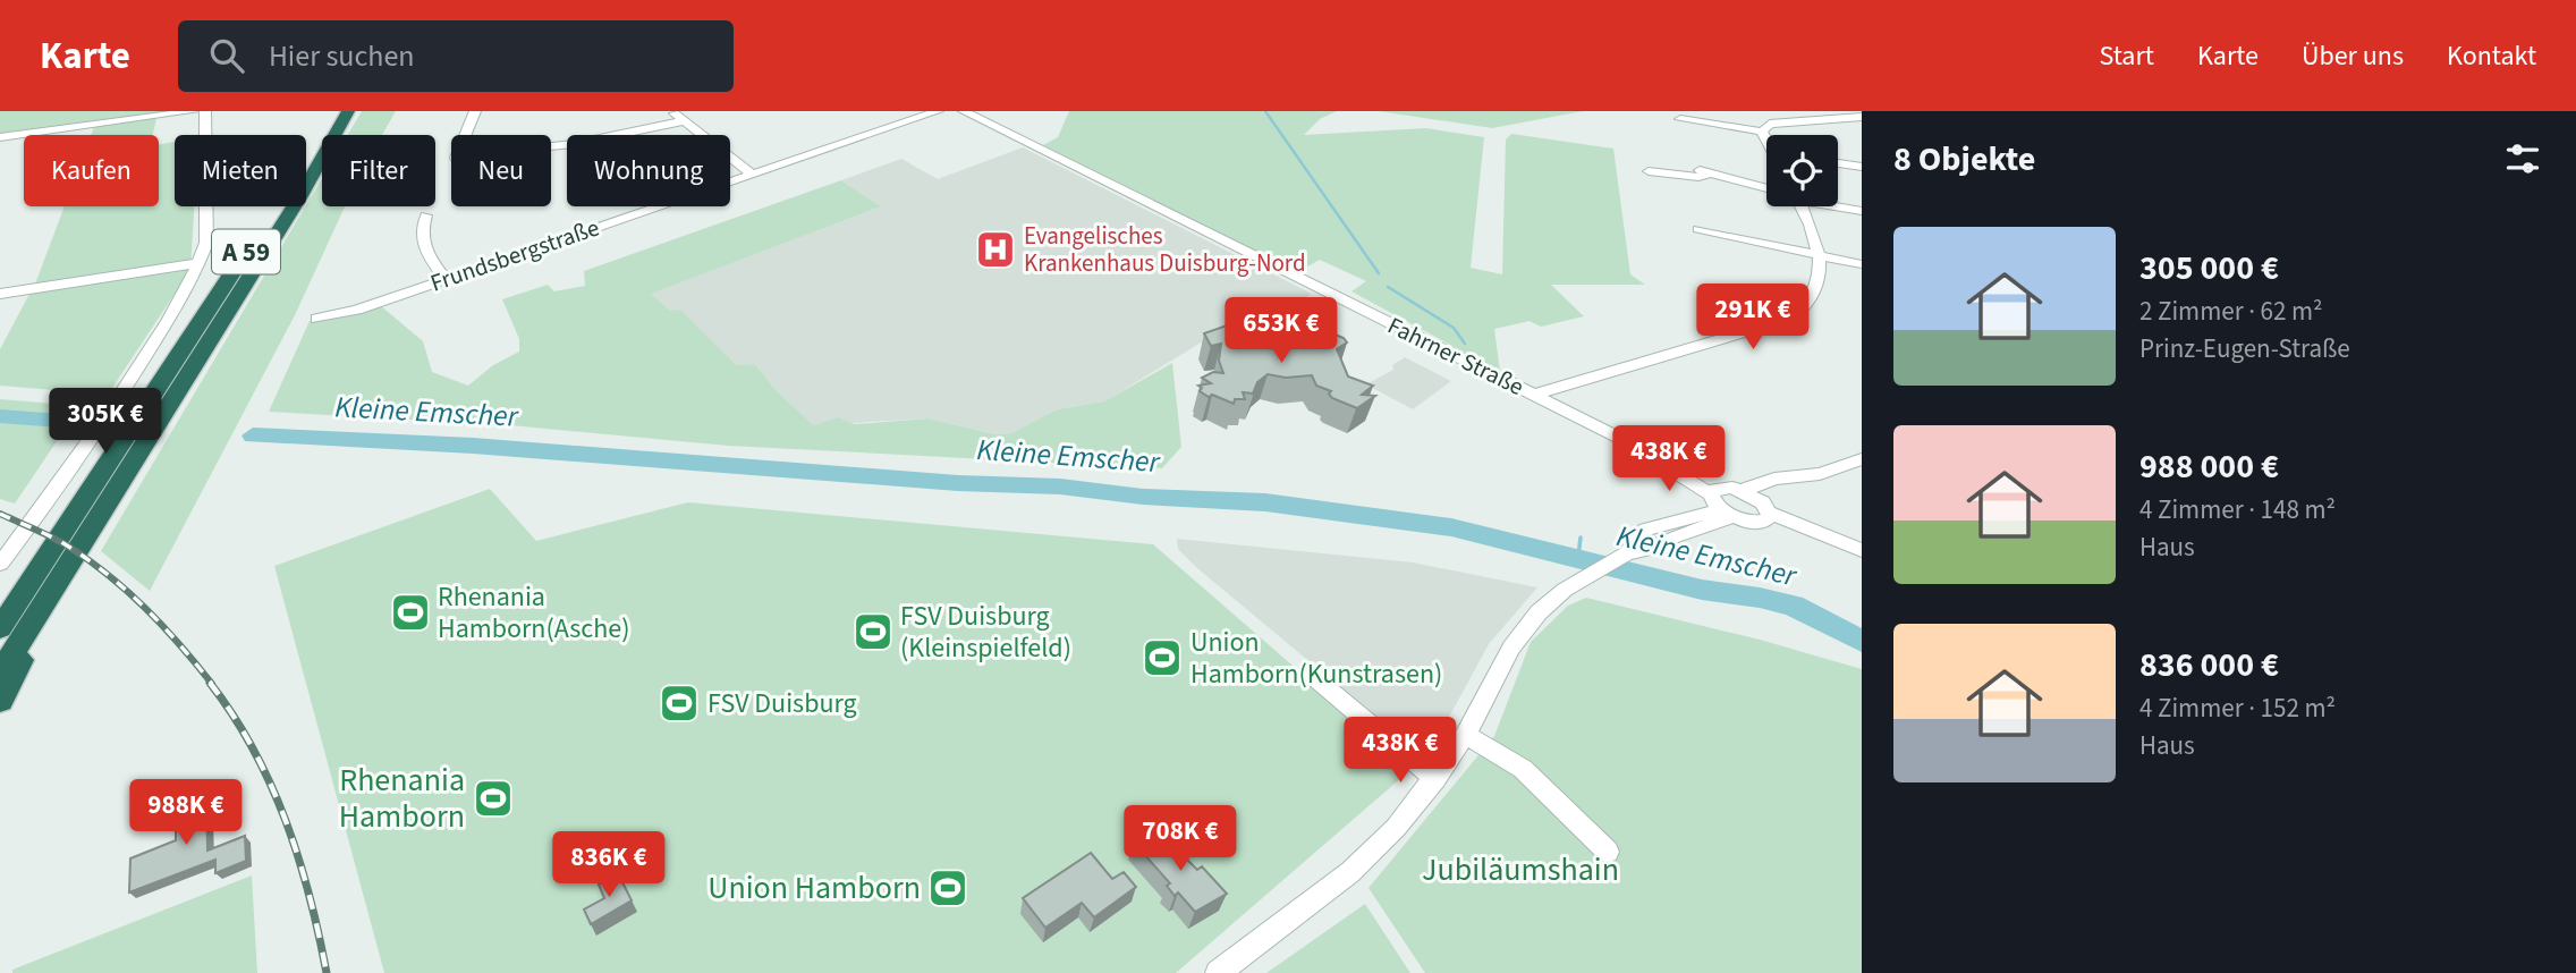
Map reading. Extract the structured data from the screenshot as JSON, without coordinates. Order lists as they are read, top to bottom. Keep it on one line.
{"streets":{"highway":["A 59"],"street":["Frundsbergstraße","Fahrner Straße"]},"water":["Kleine Emscher"],"parks":["Jubiläumshain"],"places":{"hospital":["Evangelisches Krankenhaus Duisburg-Nord"],"sports":["Rhenania Hamborn(Asche)","FSV Duisburg (Kleinspielfeld)","Union Hamborn(Kunstrasen)","FSV Duisburg","Rhenania Hamborn","Union Hamborn"]},"page":{"header":"Karte","search":"Hier suchen","nav":["Start","Karte","Über uns","Kontakt"],"heading":"8 Objekte","chip":["Kaufen","Mieten","Filter","Neu","Wohnung"],"list":[{"name":"305 000 €","note":"2 Zimmer · 62 m² · Prinz-Eugen-Straße"},{"name":"988 000 €","note":"4 Zimmer · 148 m² · Haus"},{"name":"836 000 €","note":"4 Zimmer · 152 m² · Haus"}],"price":["291K €","653K €","305K €","438K €","438K €","988K €","708K €","836K €"]}}
